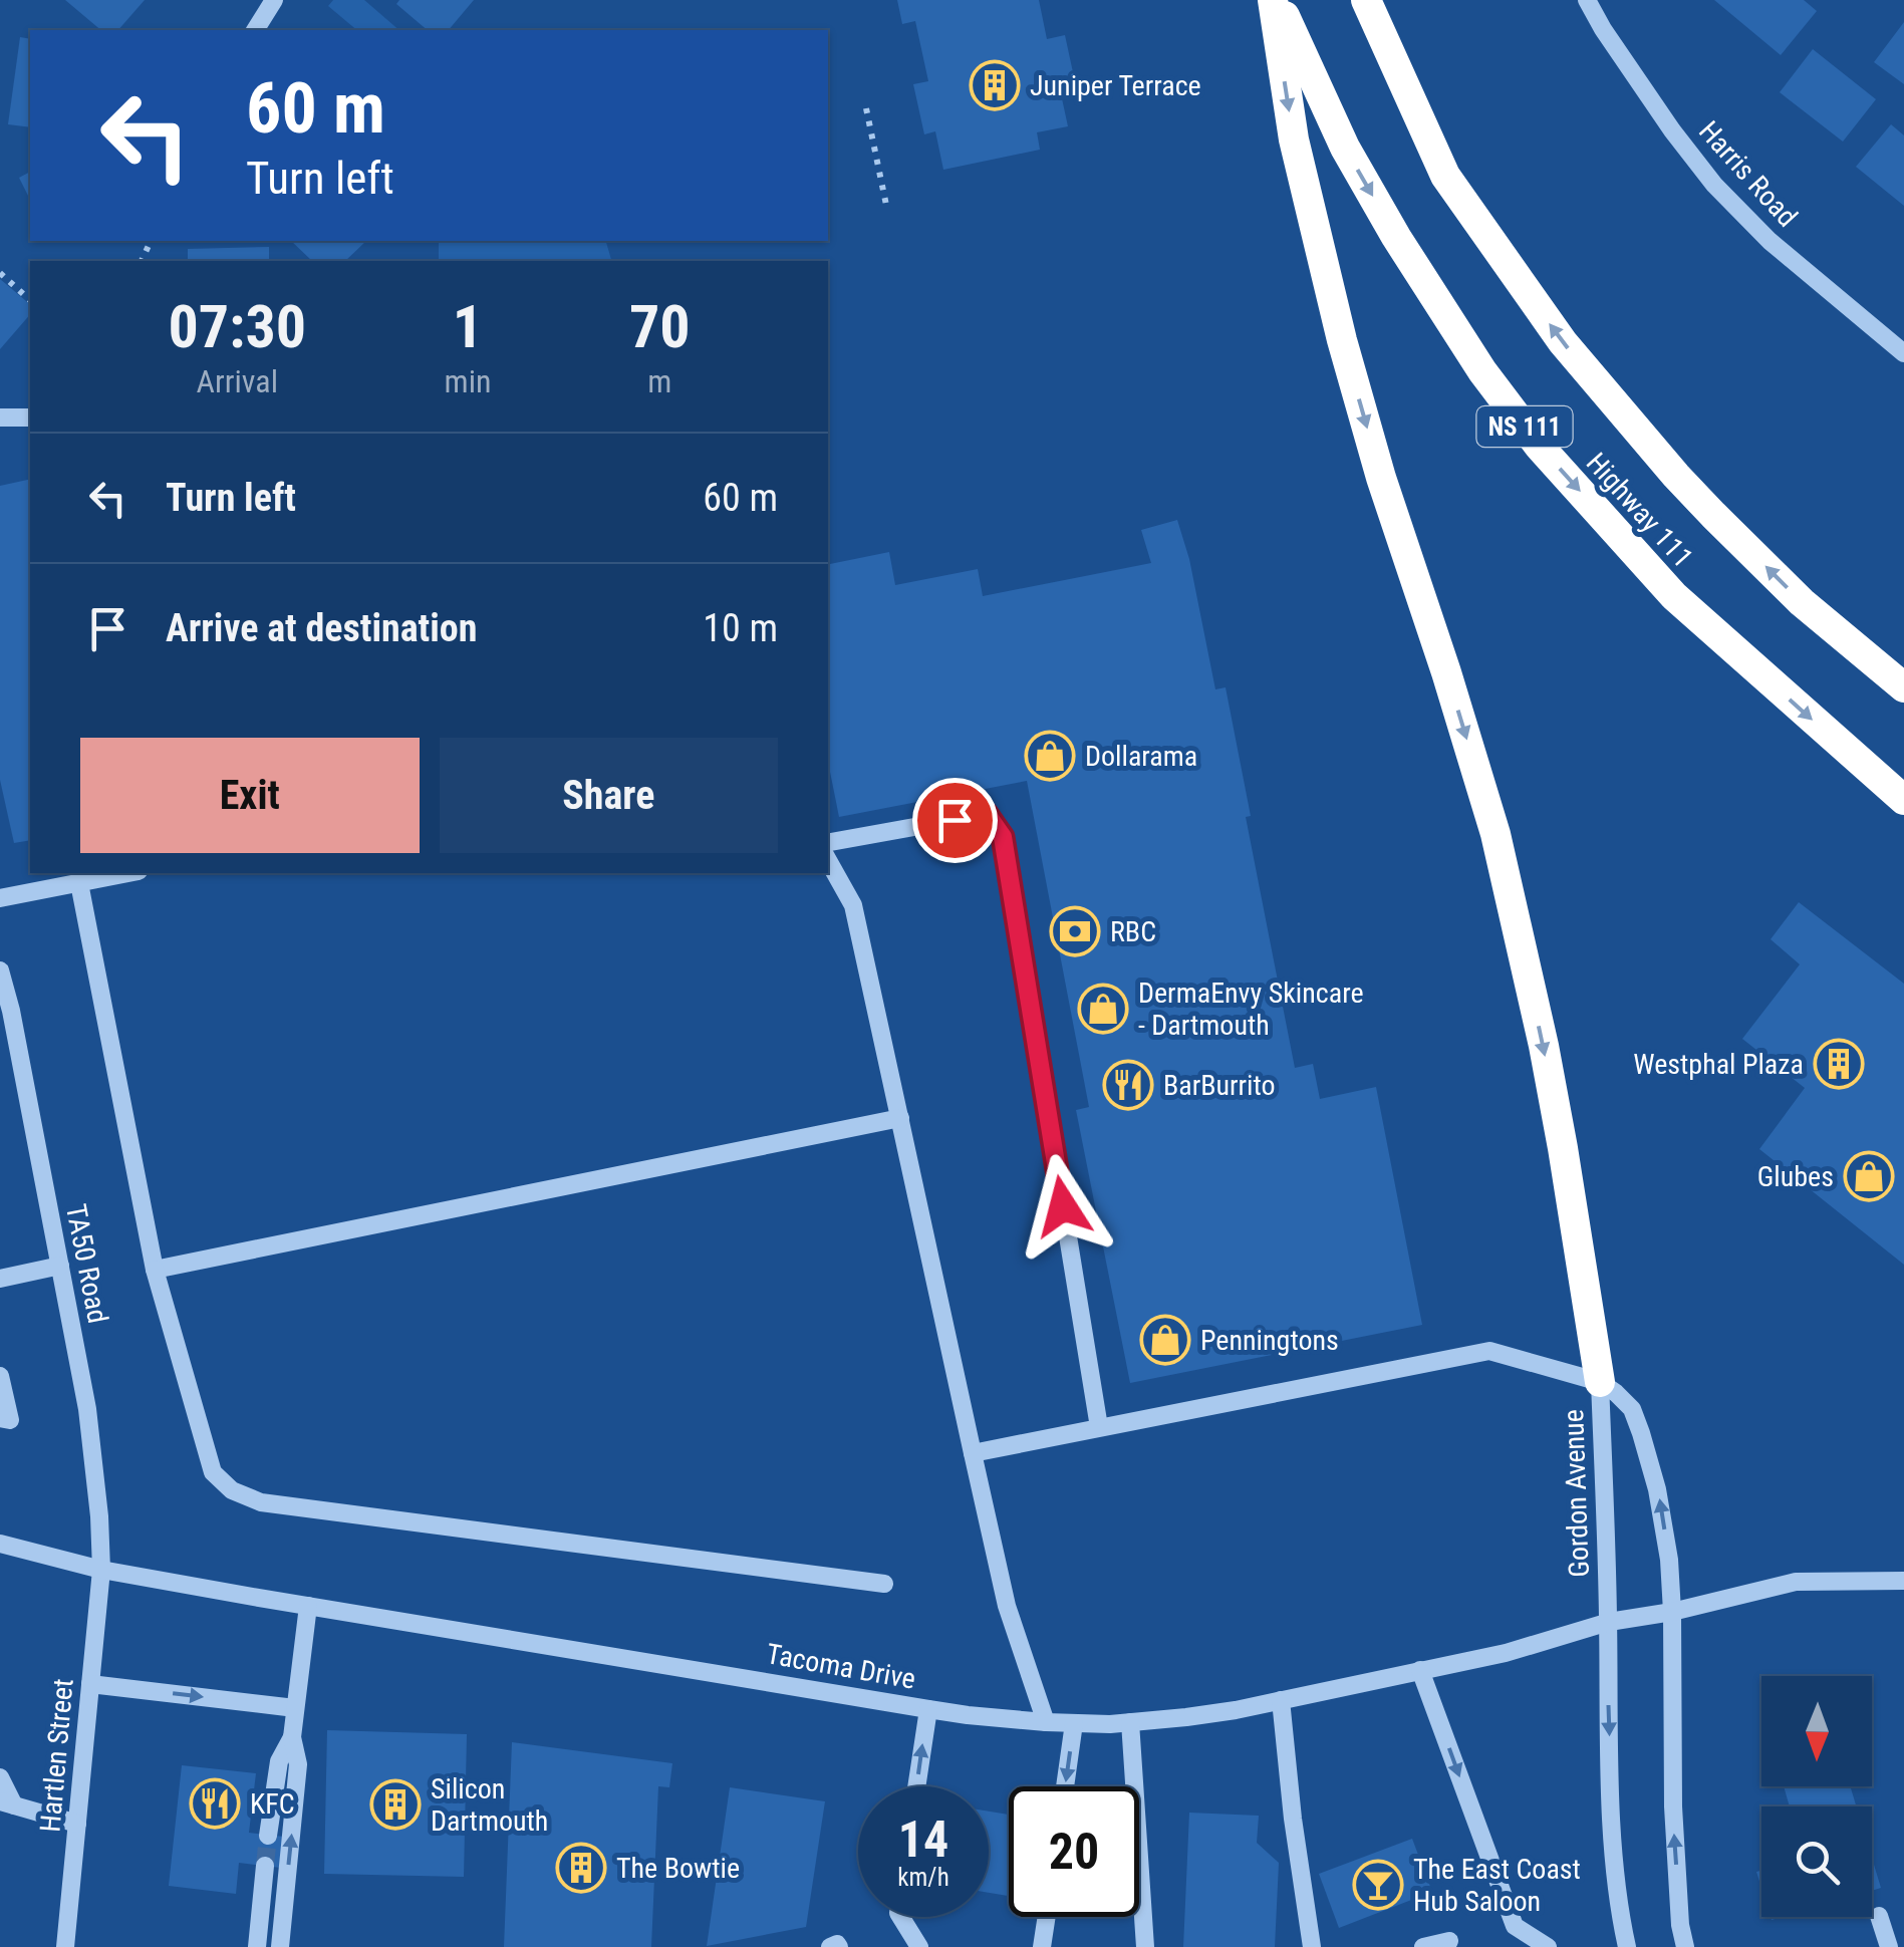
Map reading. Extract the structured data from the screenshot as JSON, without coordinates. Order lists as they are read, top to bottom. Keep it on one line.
{"streets":{"highway":["NS 111","Highway 111"],"street":["Harris Road","TA50 Road","Gordon Avenue","Tacoma Drive","Hartlen Street"]},"crossings":[["TA50 Road","Tacoma Drive"],["TA50 Road","Hartlen Street"],["Gordon Avenue","Tacoma Drive"],["Tacoma Drive","Hartlen Street"]],"places":{"building":["Juniper Terrace","Westphal Plaza","Silicon Dartmouth","The Bowtie"],"shop":["Dollarama","DermaEnvy Skincare - Dartmouth","Glubes","Penningtons"],"bank":["RBC"],"restaurant":["BarBurrito","KFC"],"bar":["The East Coast Hub Saloon"]},"north":"bottom","page":{"turn":["60 m","Turn left"],"eta":["07:30","Arrival","1","min","70","m"],"list":[{"name":"Turn left","value":"60 m"},{"name":"Arrive at destination","value":"10 m"}],"buttons":["Exit","Share"],"speed":"14 km/h","limit":"20"}}
